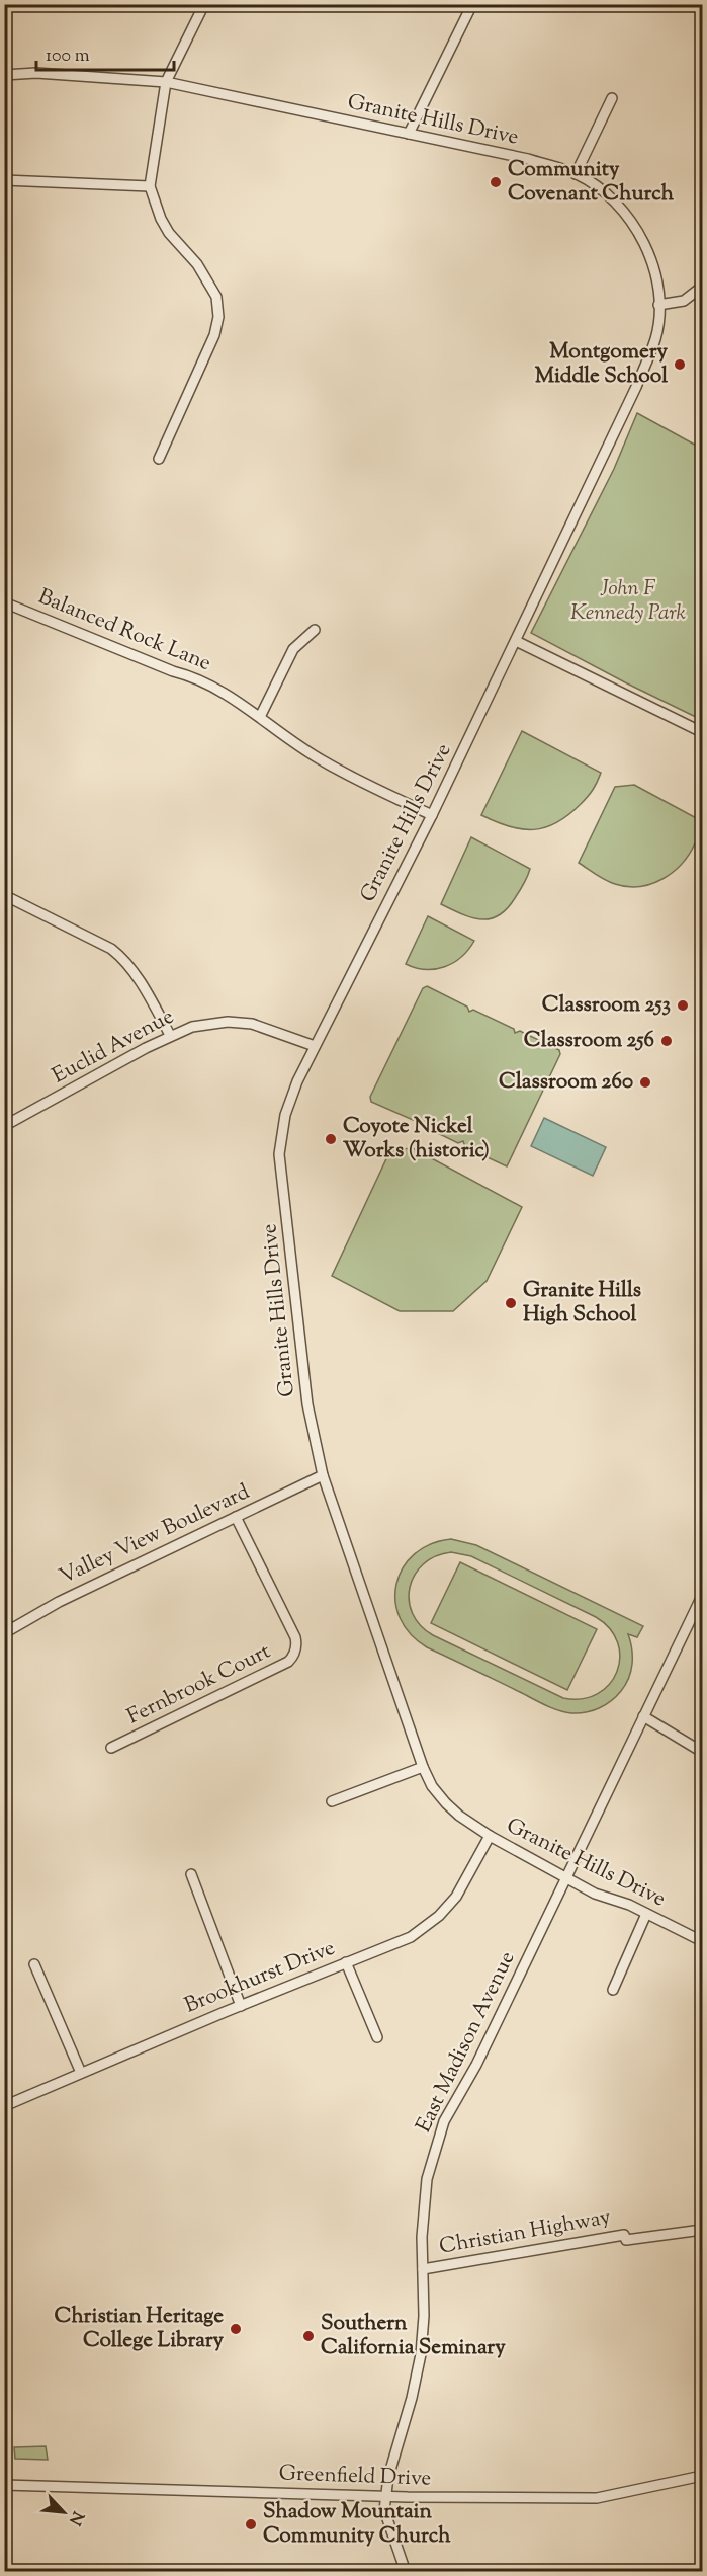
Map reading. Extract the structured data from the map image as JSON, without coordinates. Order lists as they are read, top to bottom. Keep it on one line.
{"streets":{"street":["Granite Hills Drive","Balanced Rock Lane","Euclid Avenue","Valley View Boulevard","Fernbrook Court","Brookhurst Drive","East Madison Avenue","Christian Highway","Greenfield Drive"]},"crossings":[["Granite Hills Drive","Balanced Rock Lane"],["Granite Hills Drive","Euclid Avenue"],["Granite Hills Drive","Valley View Boulevard"],["Granite Hills Drive","Brookhurst Drive"],["Granite Hills Drive","East Madison Avenue"],["Valley View Boulevard","Fernbrook Court"],["East Madison Avenue","Christian Highway"],["East Madison Avenue","Greenfield Drive"]],"parks":["John F Kennedy Park"],"places":["Community Covenant Church","Montgomery Middle School","Classroom 253","Classroom 256","Classroom 260","Coyote Nickel Works (historic)","Granite Hills High School","Christian Heritage College Library","Southern California Seminary","Shadow Mountain Community Church"],"scale_bar":"100 m","north":"bottom right"}
